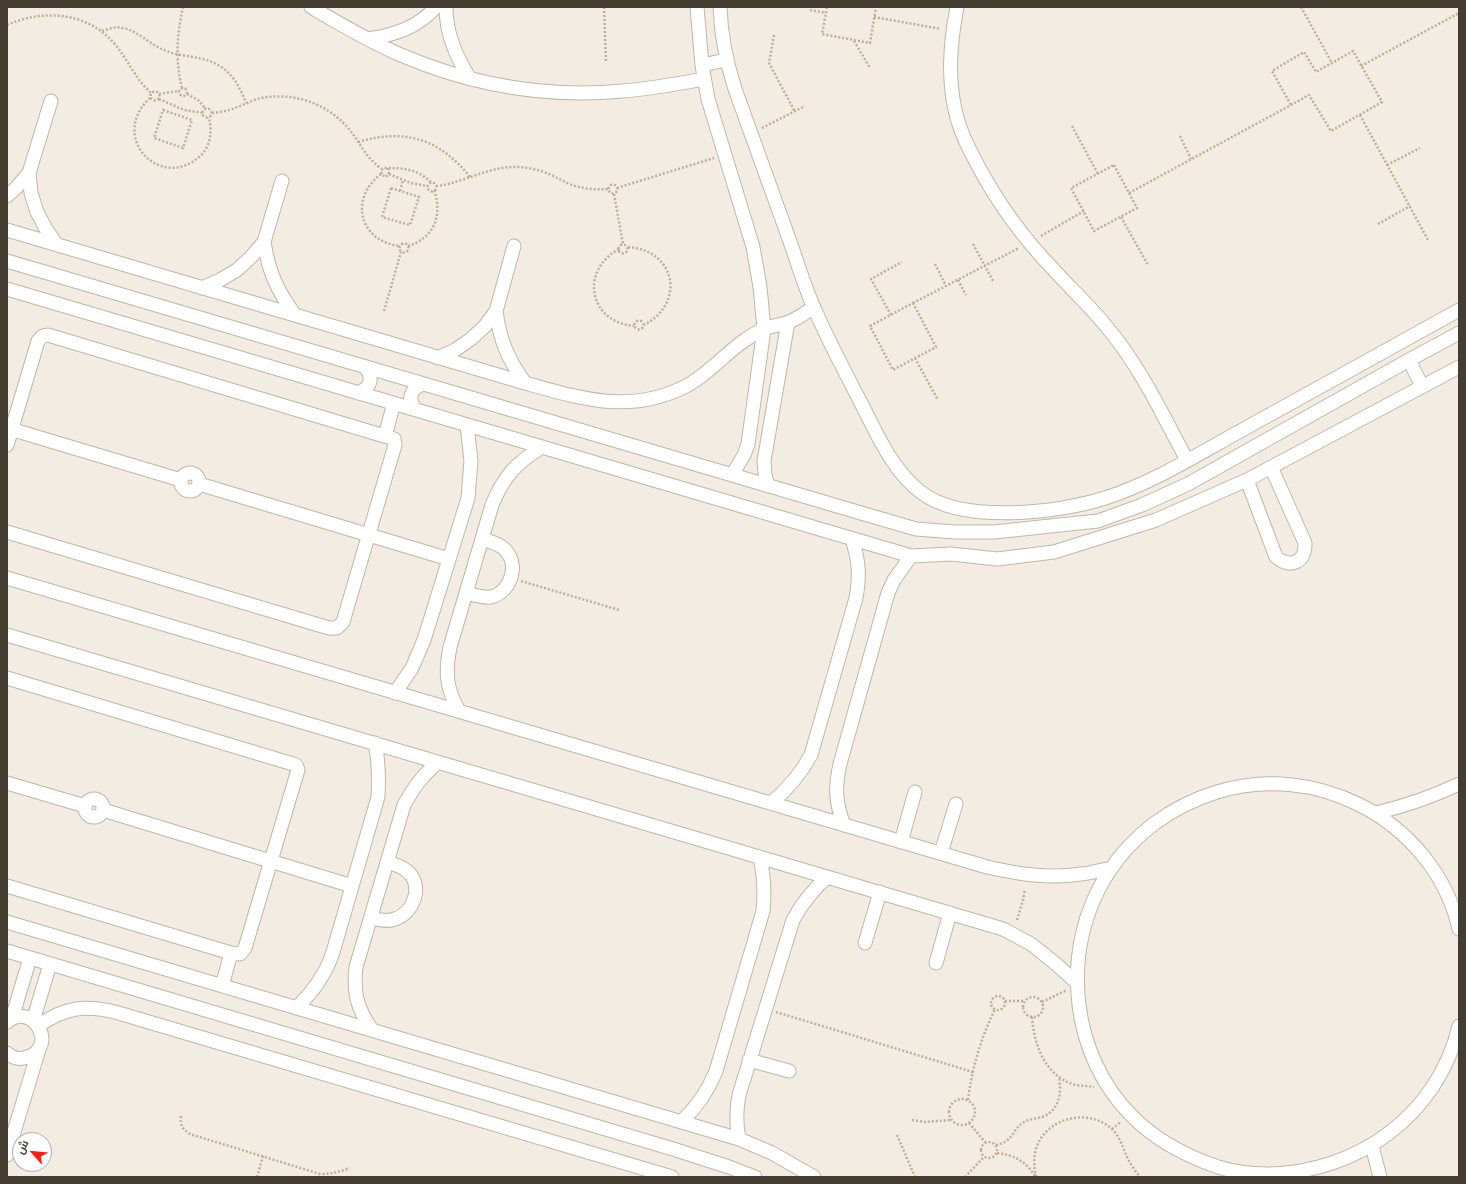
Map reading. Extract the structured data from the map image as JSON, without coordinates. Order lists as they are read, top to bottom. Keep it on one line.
{"north":"top left"}
